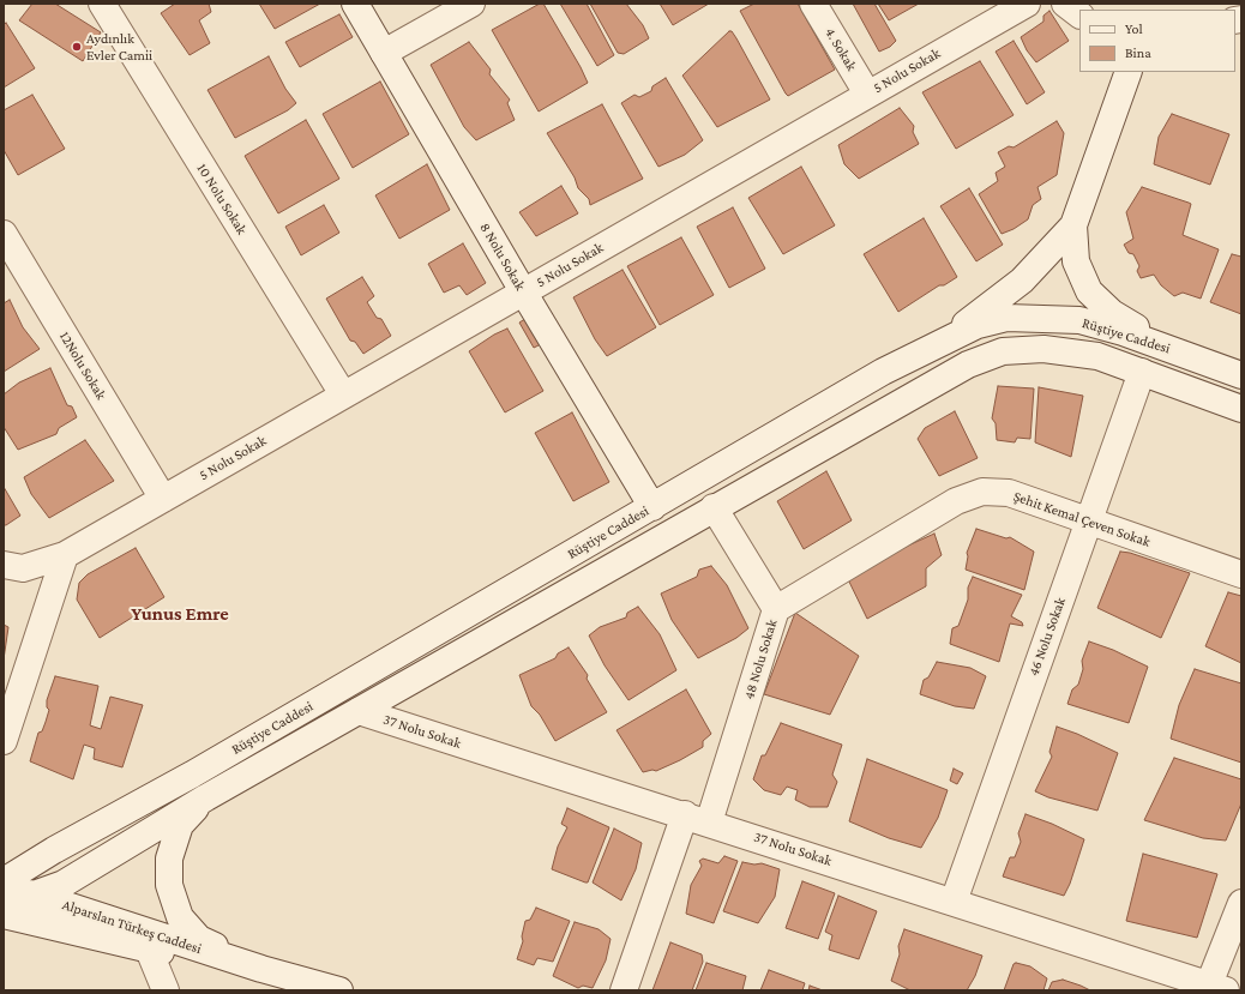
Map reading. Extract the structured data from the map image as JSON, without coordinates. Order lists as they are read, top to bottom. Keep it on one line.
{"streets":{"street":["4. Sokak","5 Nolu Sokak","10 Nolu Sokak","8 Nolu Sokak","Rüştiye Caddesi","12Nolu Sokak","Şehit Kemal Çeven Sokak","46 Nolu Sokak","48 Nolu Sokak","37 Nolu Sokak","Alparslan Türkeş Caddesi"]},"crossings":[["4. Sokak","5 Nolu Sokak"],["5 Nolu Sokak","10 Nolu Sokak"],["5 Nolu Sokak","8 Nolu Sokak"],["5 Nolu Sokak","12Nolu Sokak"],["8 Nolu Sokak","Rüştiye Caddesi"],["Rüştiye Caddesi","46 Nolu Sokak"],["Rüştiye Caddesi","48 Nolu Sokak"],["Rüştiye Caddesi","37 Nolu Sokak"],["Rüştiye Caddesi","Alparslan Türkeş Caddesi"],["Şehit Kemal Çeven Sokak","46 Nolu Sokak"],["Şehit Kemal Çeven Sokak","48 Nolu Sokak"],["46 Nolu Sokak","37 Nolu Sokak"],["48 Nolu Sokak","37 Nolu Sokak"]],"districts":["Yunus Emre"],"places":["Aydınlık Evler Camii"],"legend":["Yol","Bina"]}
